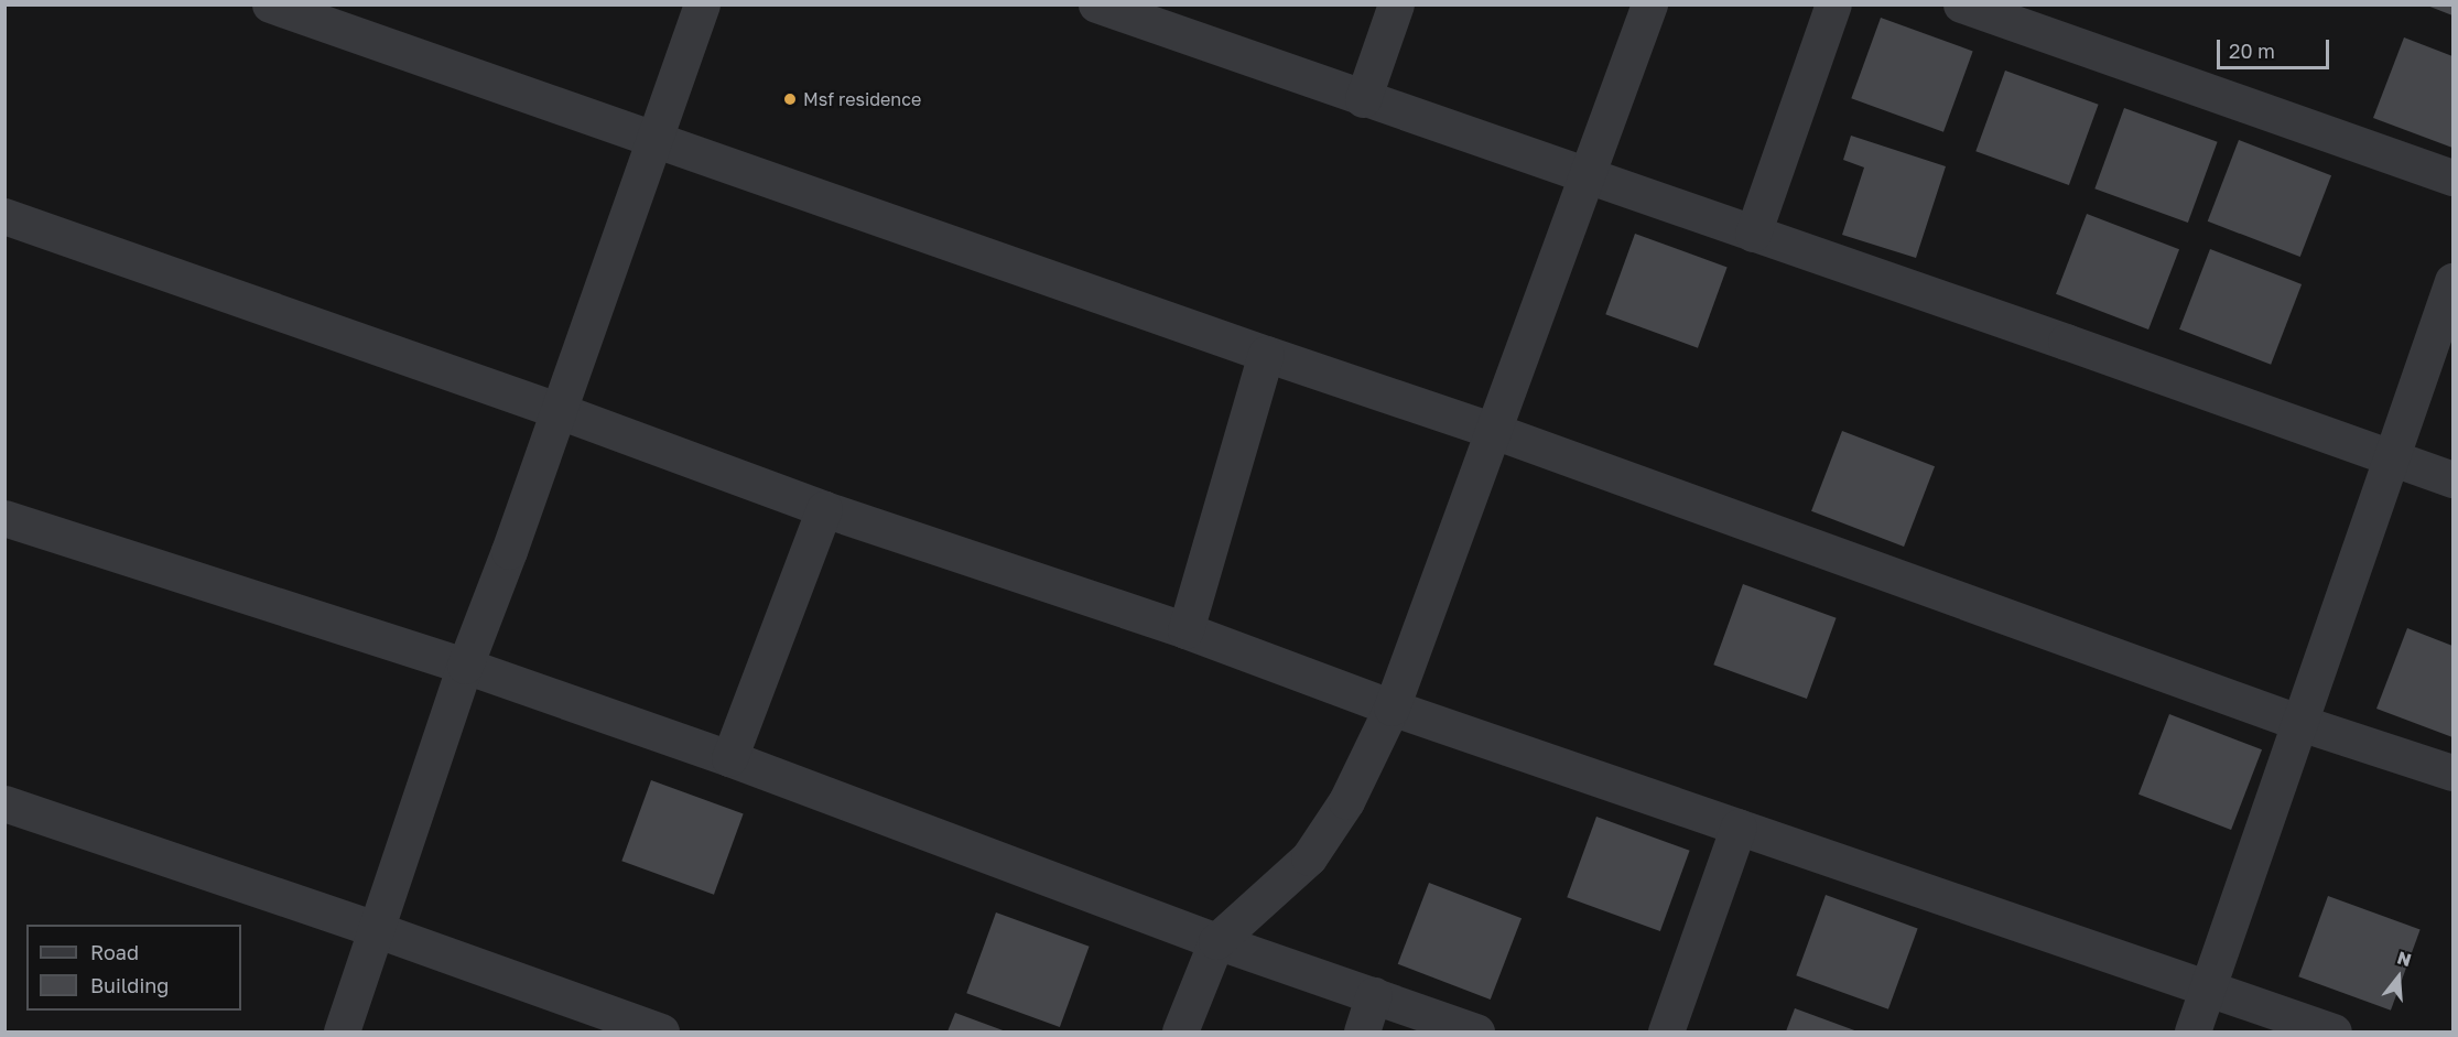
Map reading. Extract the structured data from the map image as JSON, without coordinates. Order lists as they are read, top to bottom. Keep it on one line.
{"places":["Msf residence"],"legend":["Road","Building"],"scale_bar":"20 m","north":"top"}
